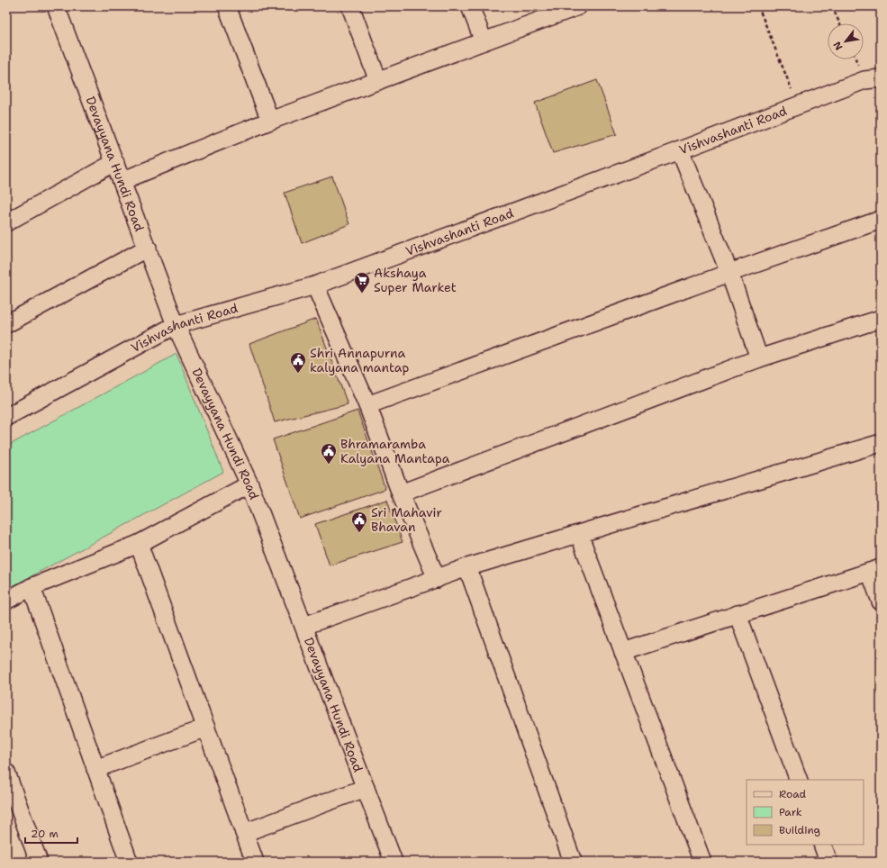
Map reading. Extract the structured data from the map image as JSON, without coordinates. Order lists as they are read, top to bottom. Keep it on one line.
{"streets":{"street":["Vishvashanti Road","Devayyana Hundi Road"]},"crossings":[["Vishvashanti Road","Devayyana Hundi Road"]],"places":{"supermarket":["Akshaya Super Market"],"public building":["Shri Annapurna kalyana mantap","Bhramaramba Kalyana Mantapa","Sri Mahavir Bhavan"]},"legend":["Road","Park","Building"],"scale_bar":"20 m","north":"bottom left"}
